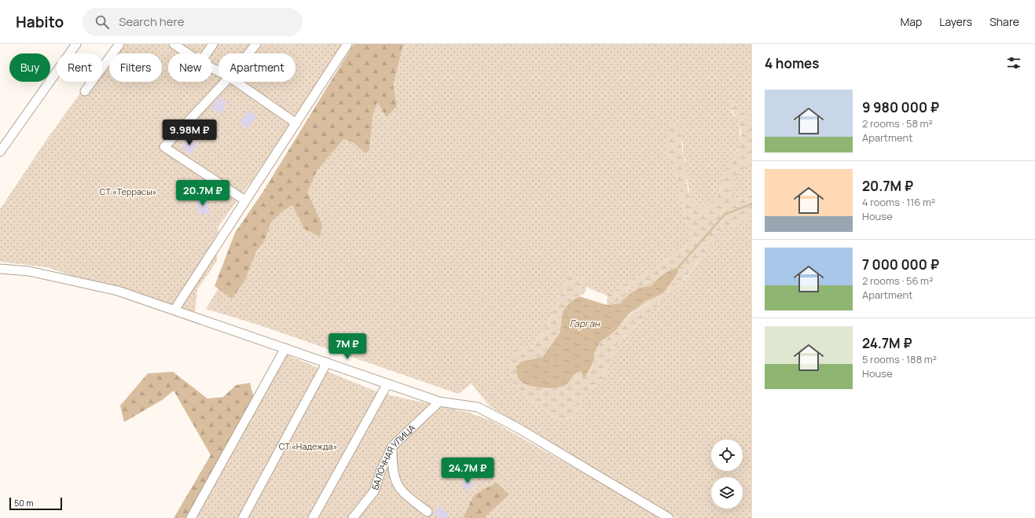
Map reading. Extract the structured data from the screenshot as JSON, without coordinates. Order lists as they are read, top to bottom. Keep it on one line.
{"streets":{"street":["БАЛОЧНАЯ УЛИЦА"]},"water":["Гарган"],"parks":["СТ «Террасы»","СТ «Надежда»"],"scale_bar":"50 m","page":{"header":"Habito","search":"Search here","nav":["Map","Layers","Share"],"heading":"4 homes","chip":["Buy","Rent","Filters","New","Apartment"],"list":[{"name":"9 980 000 ₽","note":"2 rooms · 58 m² · Apartment"},{"name":"20.7M ₽","note":"4 rooms · 116 m² · House"},{"name":"7 000 000 ₽","note":"2 rooms · 56 m² · Apartment"},{"name":"24.7M ₽","note":"5 rooms · 188 m² · House"}],"price":["9.98M ₽","20.7M ₽","7M ₽","24.7M ₽"],"scale":"50 m"}}
